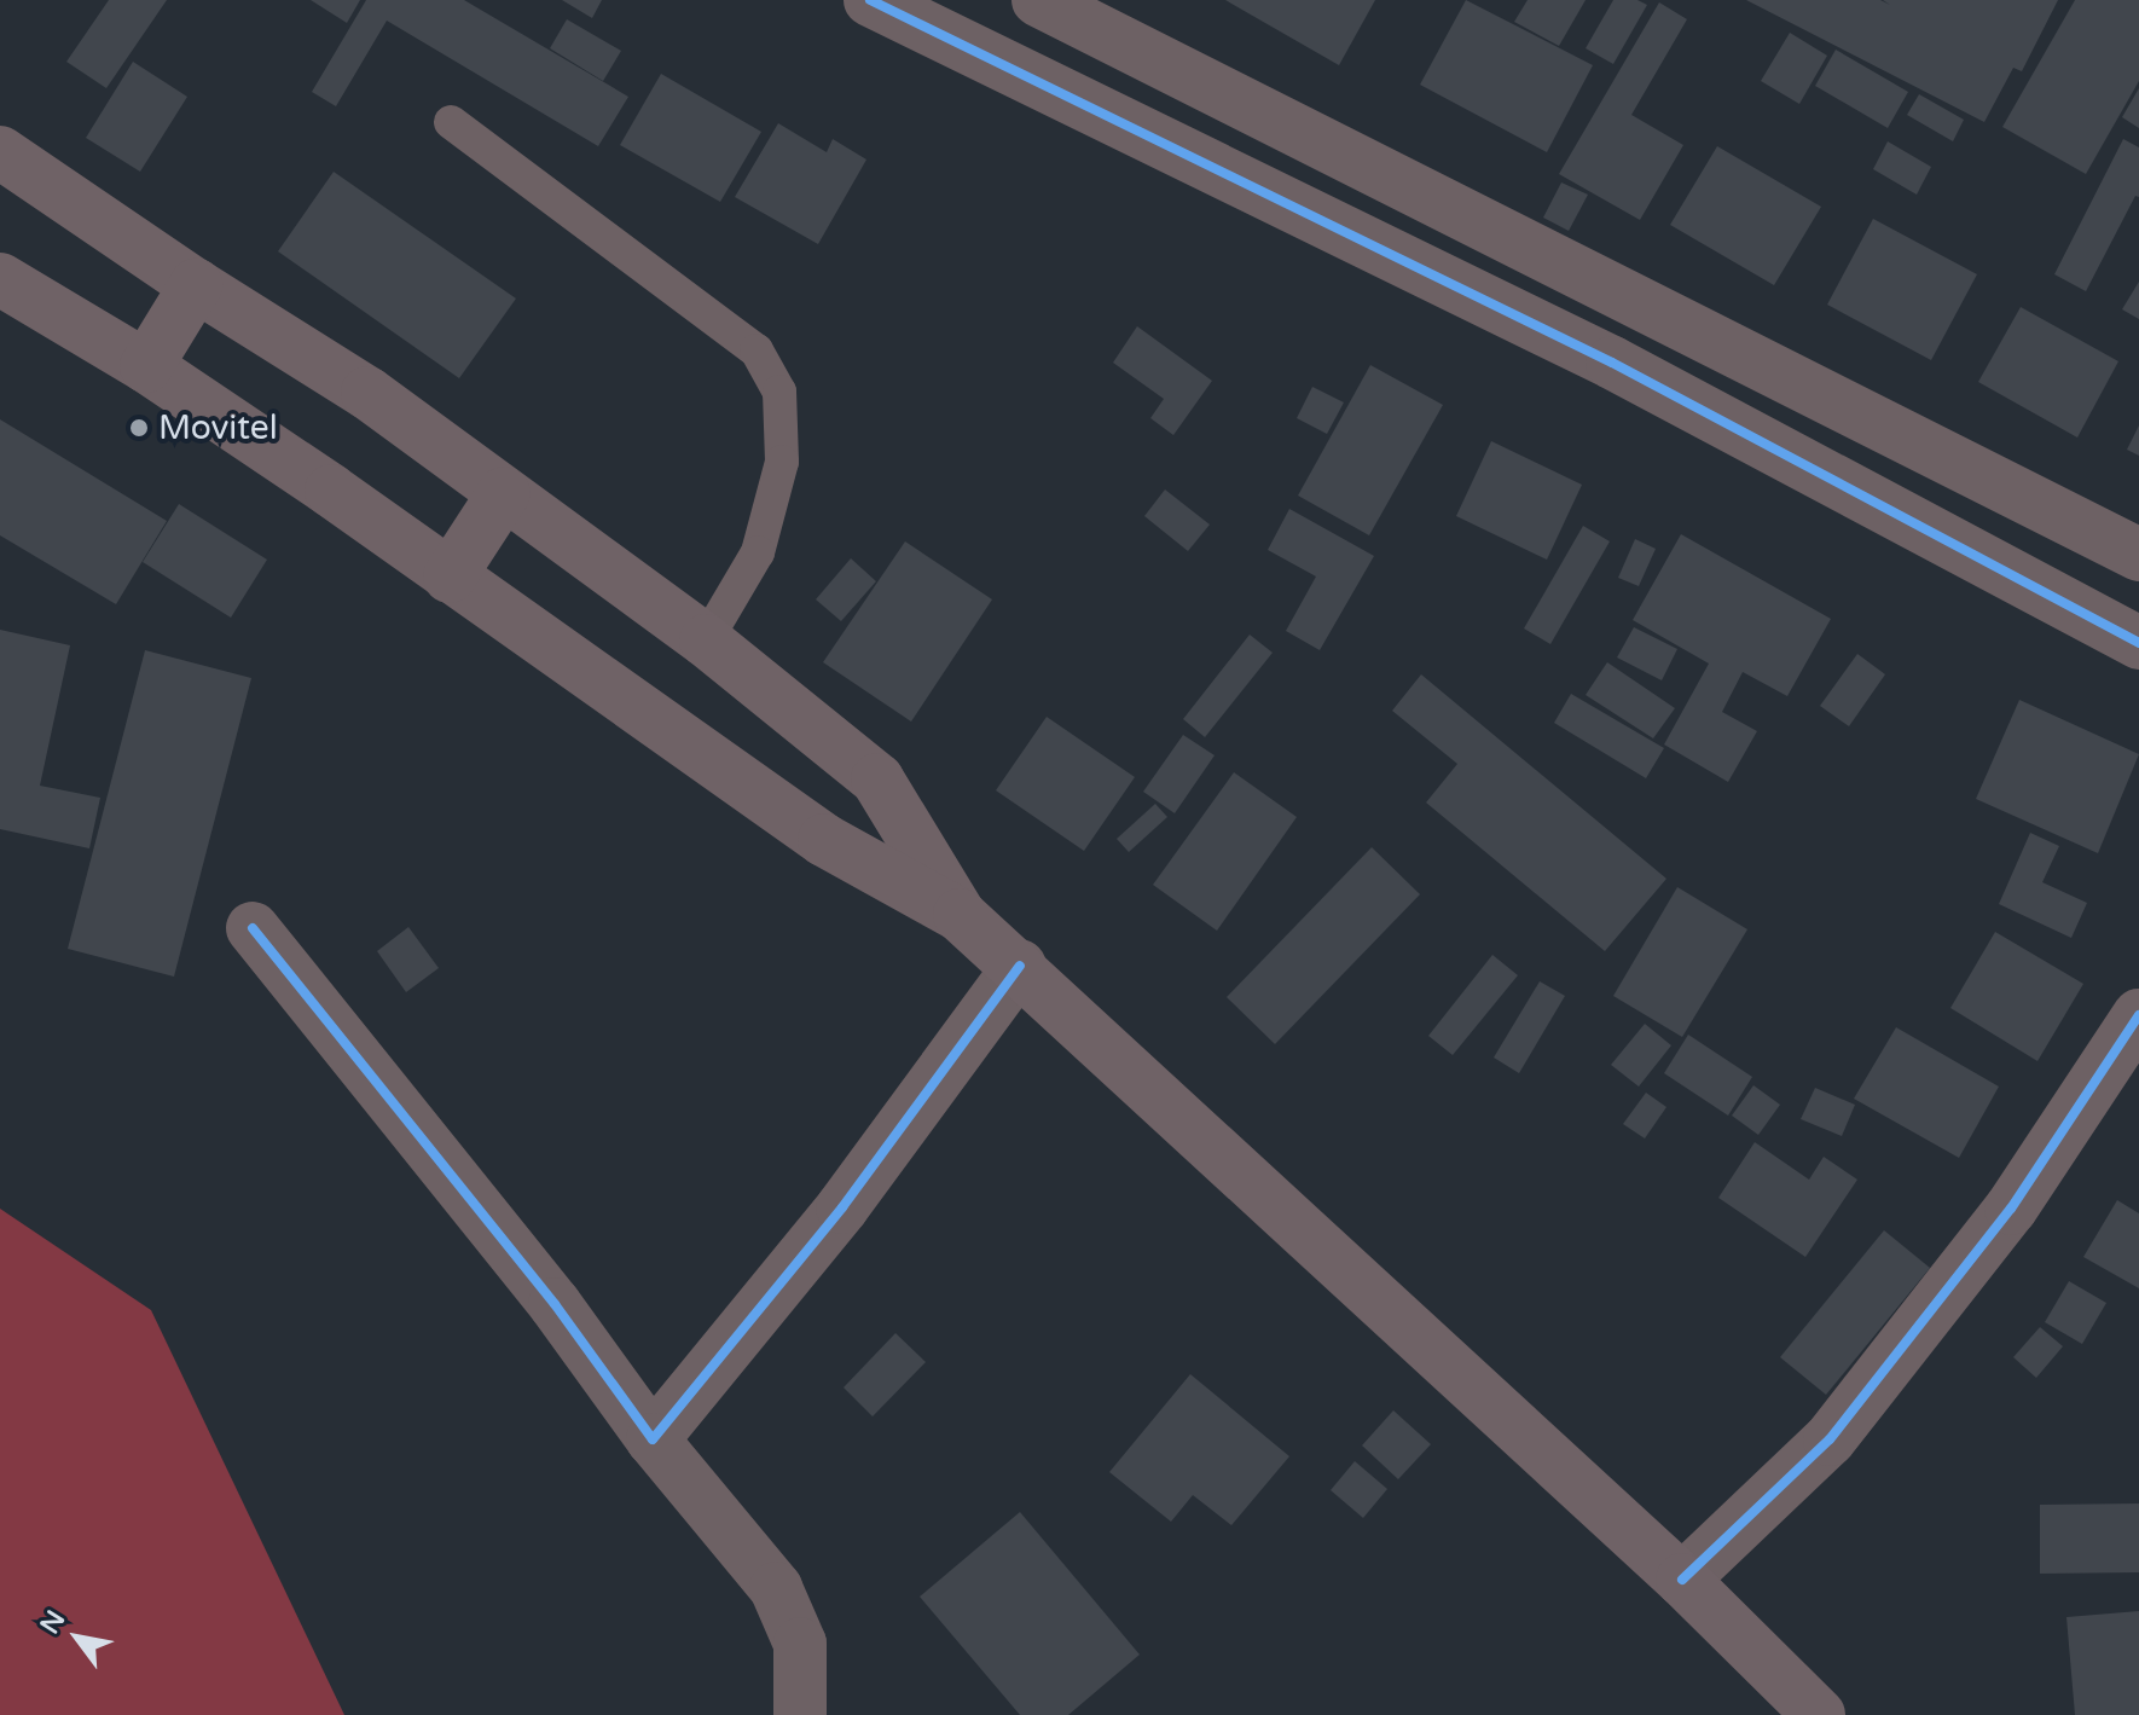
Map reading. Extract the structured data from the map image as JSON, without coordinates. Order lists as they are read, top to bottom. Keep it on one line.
{"places":["Movitel"],"north":"top left"}
